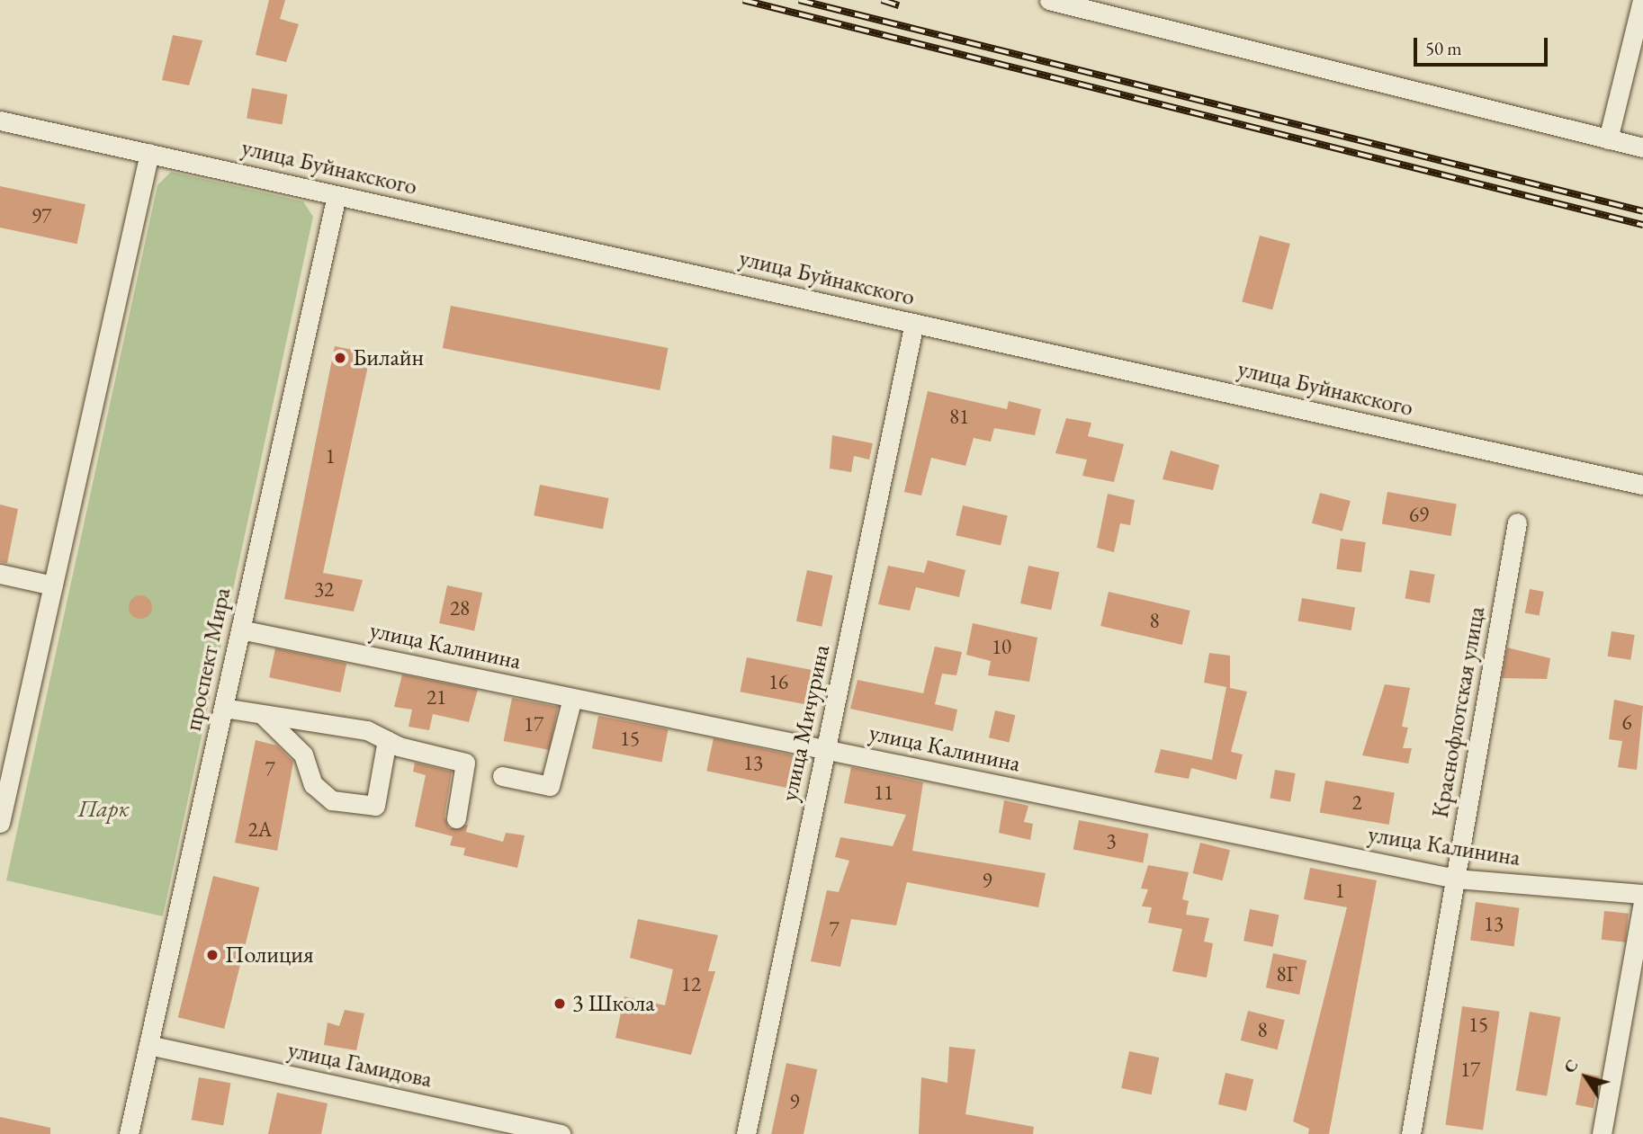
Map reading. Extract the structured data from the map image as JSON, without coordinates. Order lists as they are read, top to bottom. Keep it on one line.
{"streets":{"street":["улица Буйнакского","улица Калинина","проспект Мира","Краснофлотская улица","улица Мичурина","улица Гамидова"]},"crossings":[["улица Буйнакского","проспект Мира"],["улица Буйнакского","улица Мичурина"],["улица Калинина","проспект Мира"],["улица Калинина","Краснофлотская улица"],["улица Калинина","улица Мичурина"],["проспект Мира","улица Гамидова"]],"parks":["Парк"],"places":["Билайн","Полиция","3 Школа"],"house_numbers":["97","81","1","69","32","28","8","10","16","21","6","17","15","13","7","11","2","2А","3","9","1","13","7","8Г","12","15","8","17","9"],"scale_bar":"50 m","north":"top left"}
